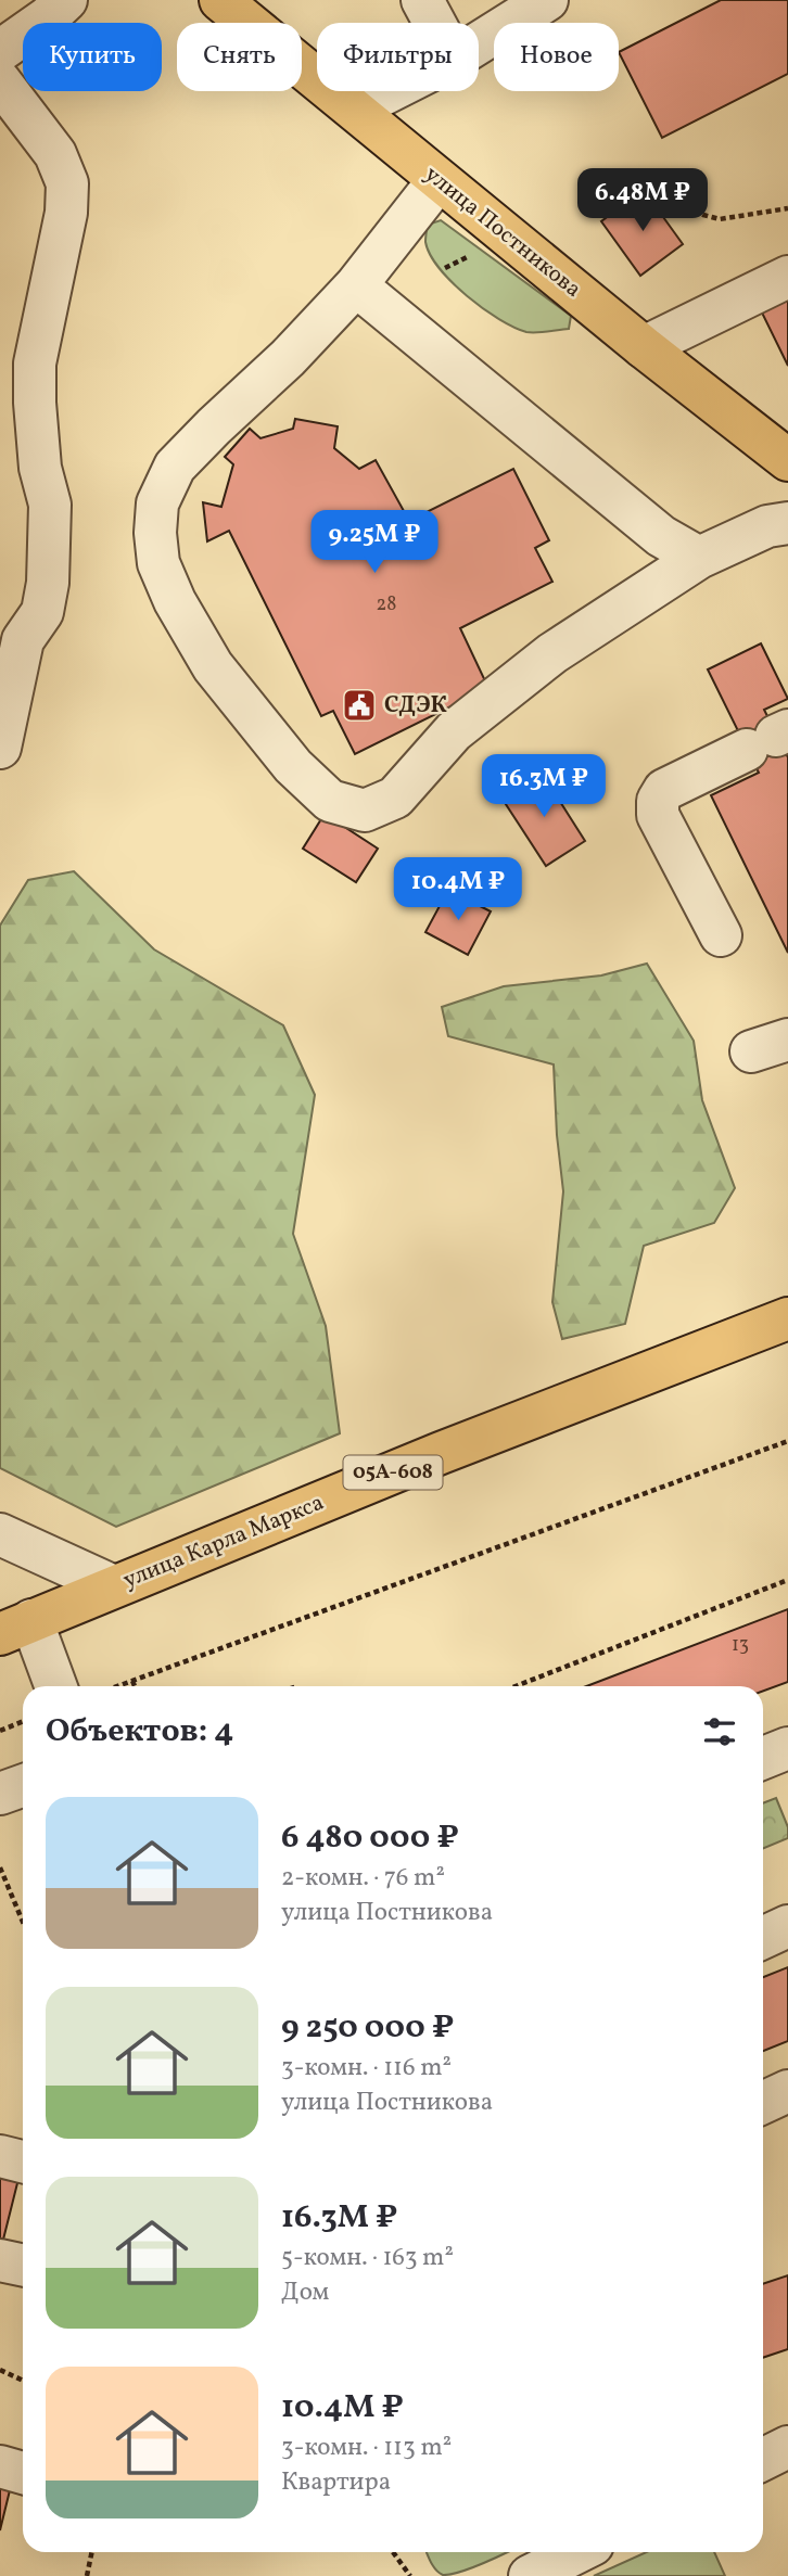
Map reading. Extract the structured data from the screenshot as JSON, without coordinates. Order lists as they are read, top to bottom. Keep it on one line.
{"streets":{"main road":["улица Постникова","05А-608","улица Карла Маркса"]},"places":{"public building":["СДЭК"]},"house_numbers":["28","13"],"page":{"chip":["Купить","Снять","Фильтры","Новое"],"price":["6.48M ₽","9.25M ₽","16.3M ₽","10.4M ₽"],"heading":"Объектов: 4","list":[{"name":"6 480 000 ₽","note":"2-комн. · 76 m² · улица Постникова"},{"name":"9 250 000 ₽","note":"3-комн. · 116 m² · улица Постникова"},{"name":"16.3M ₽","note":"5-комн. · 163 m² · Дом"},{"name":"10.4M ₽","note":"3-комн. · 113 m² · Квартира"}]}}
